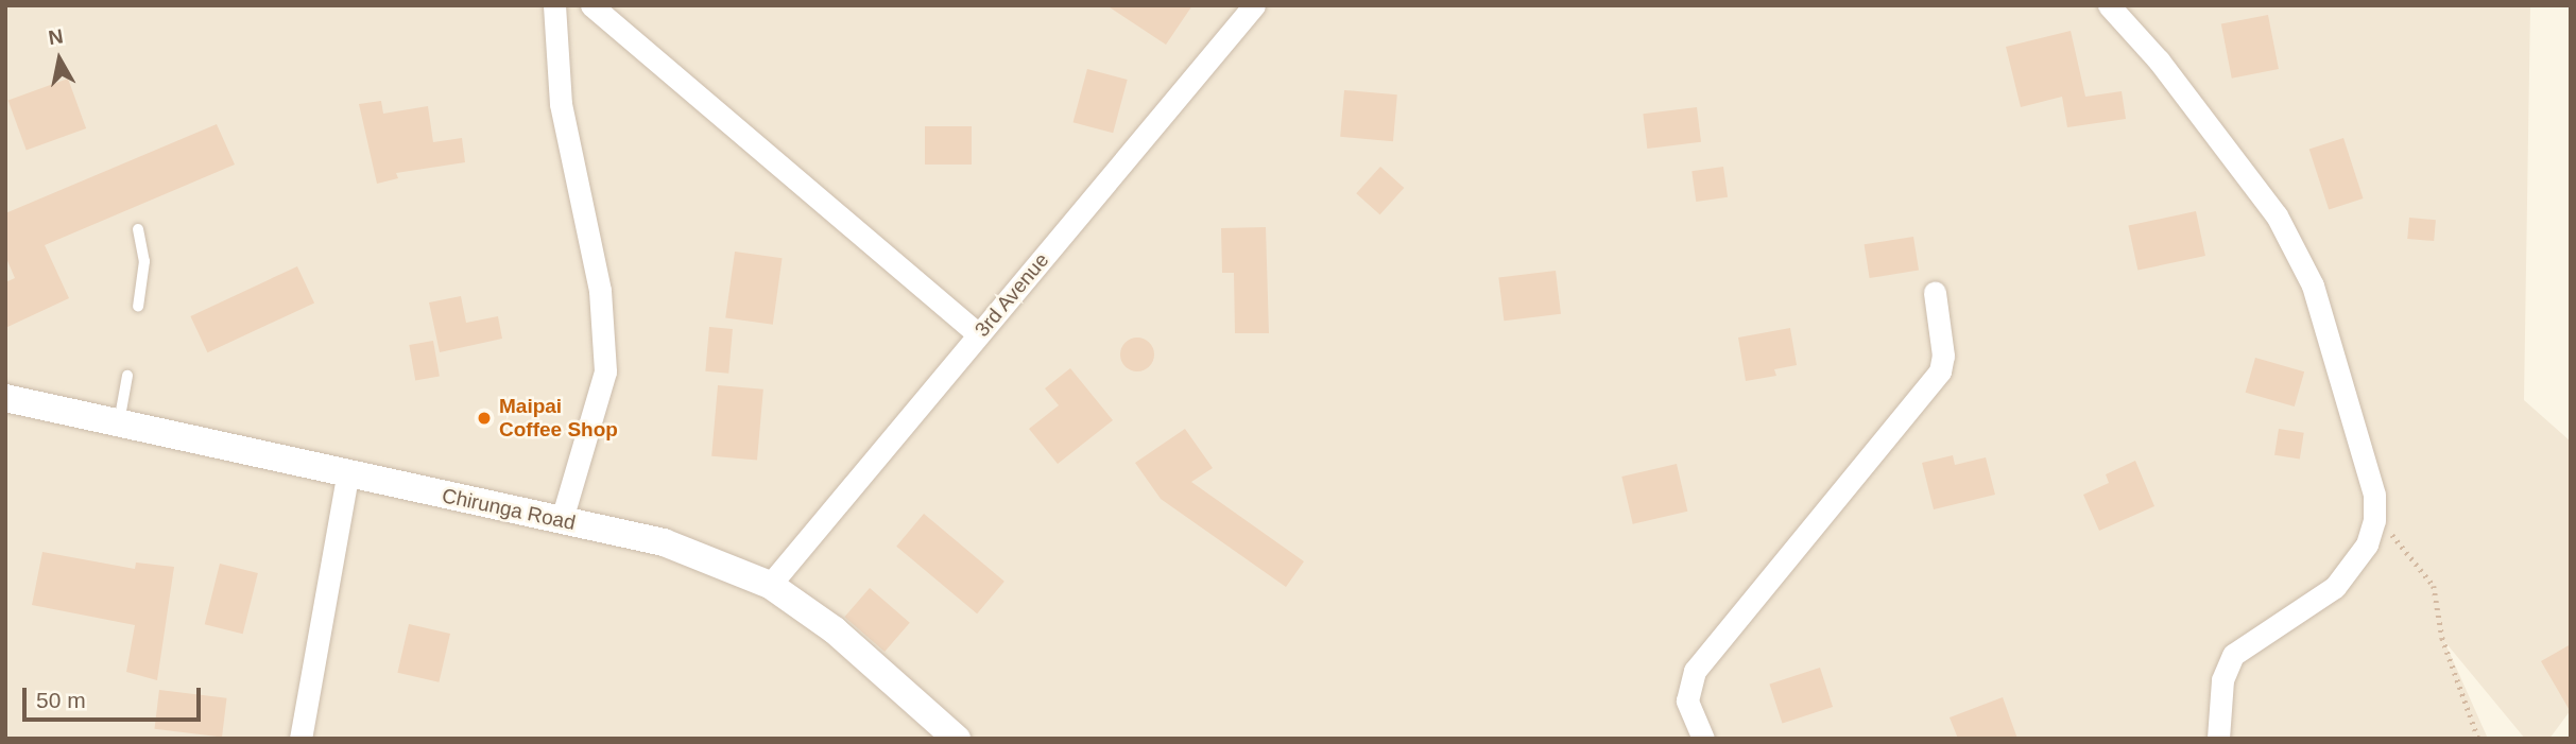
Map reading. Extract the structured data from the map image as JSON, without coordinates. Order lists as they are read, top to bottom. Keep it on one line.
{"streets":{"street":["3rd Avenue","Chirunga Road"]},"crossings":[["3rd Avenue","Chirunga Road"]],"places":["Maipai Coffee Shop"],"scale_bar":"50 m","north":"top"}
